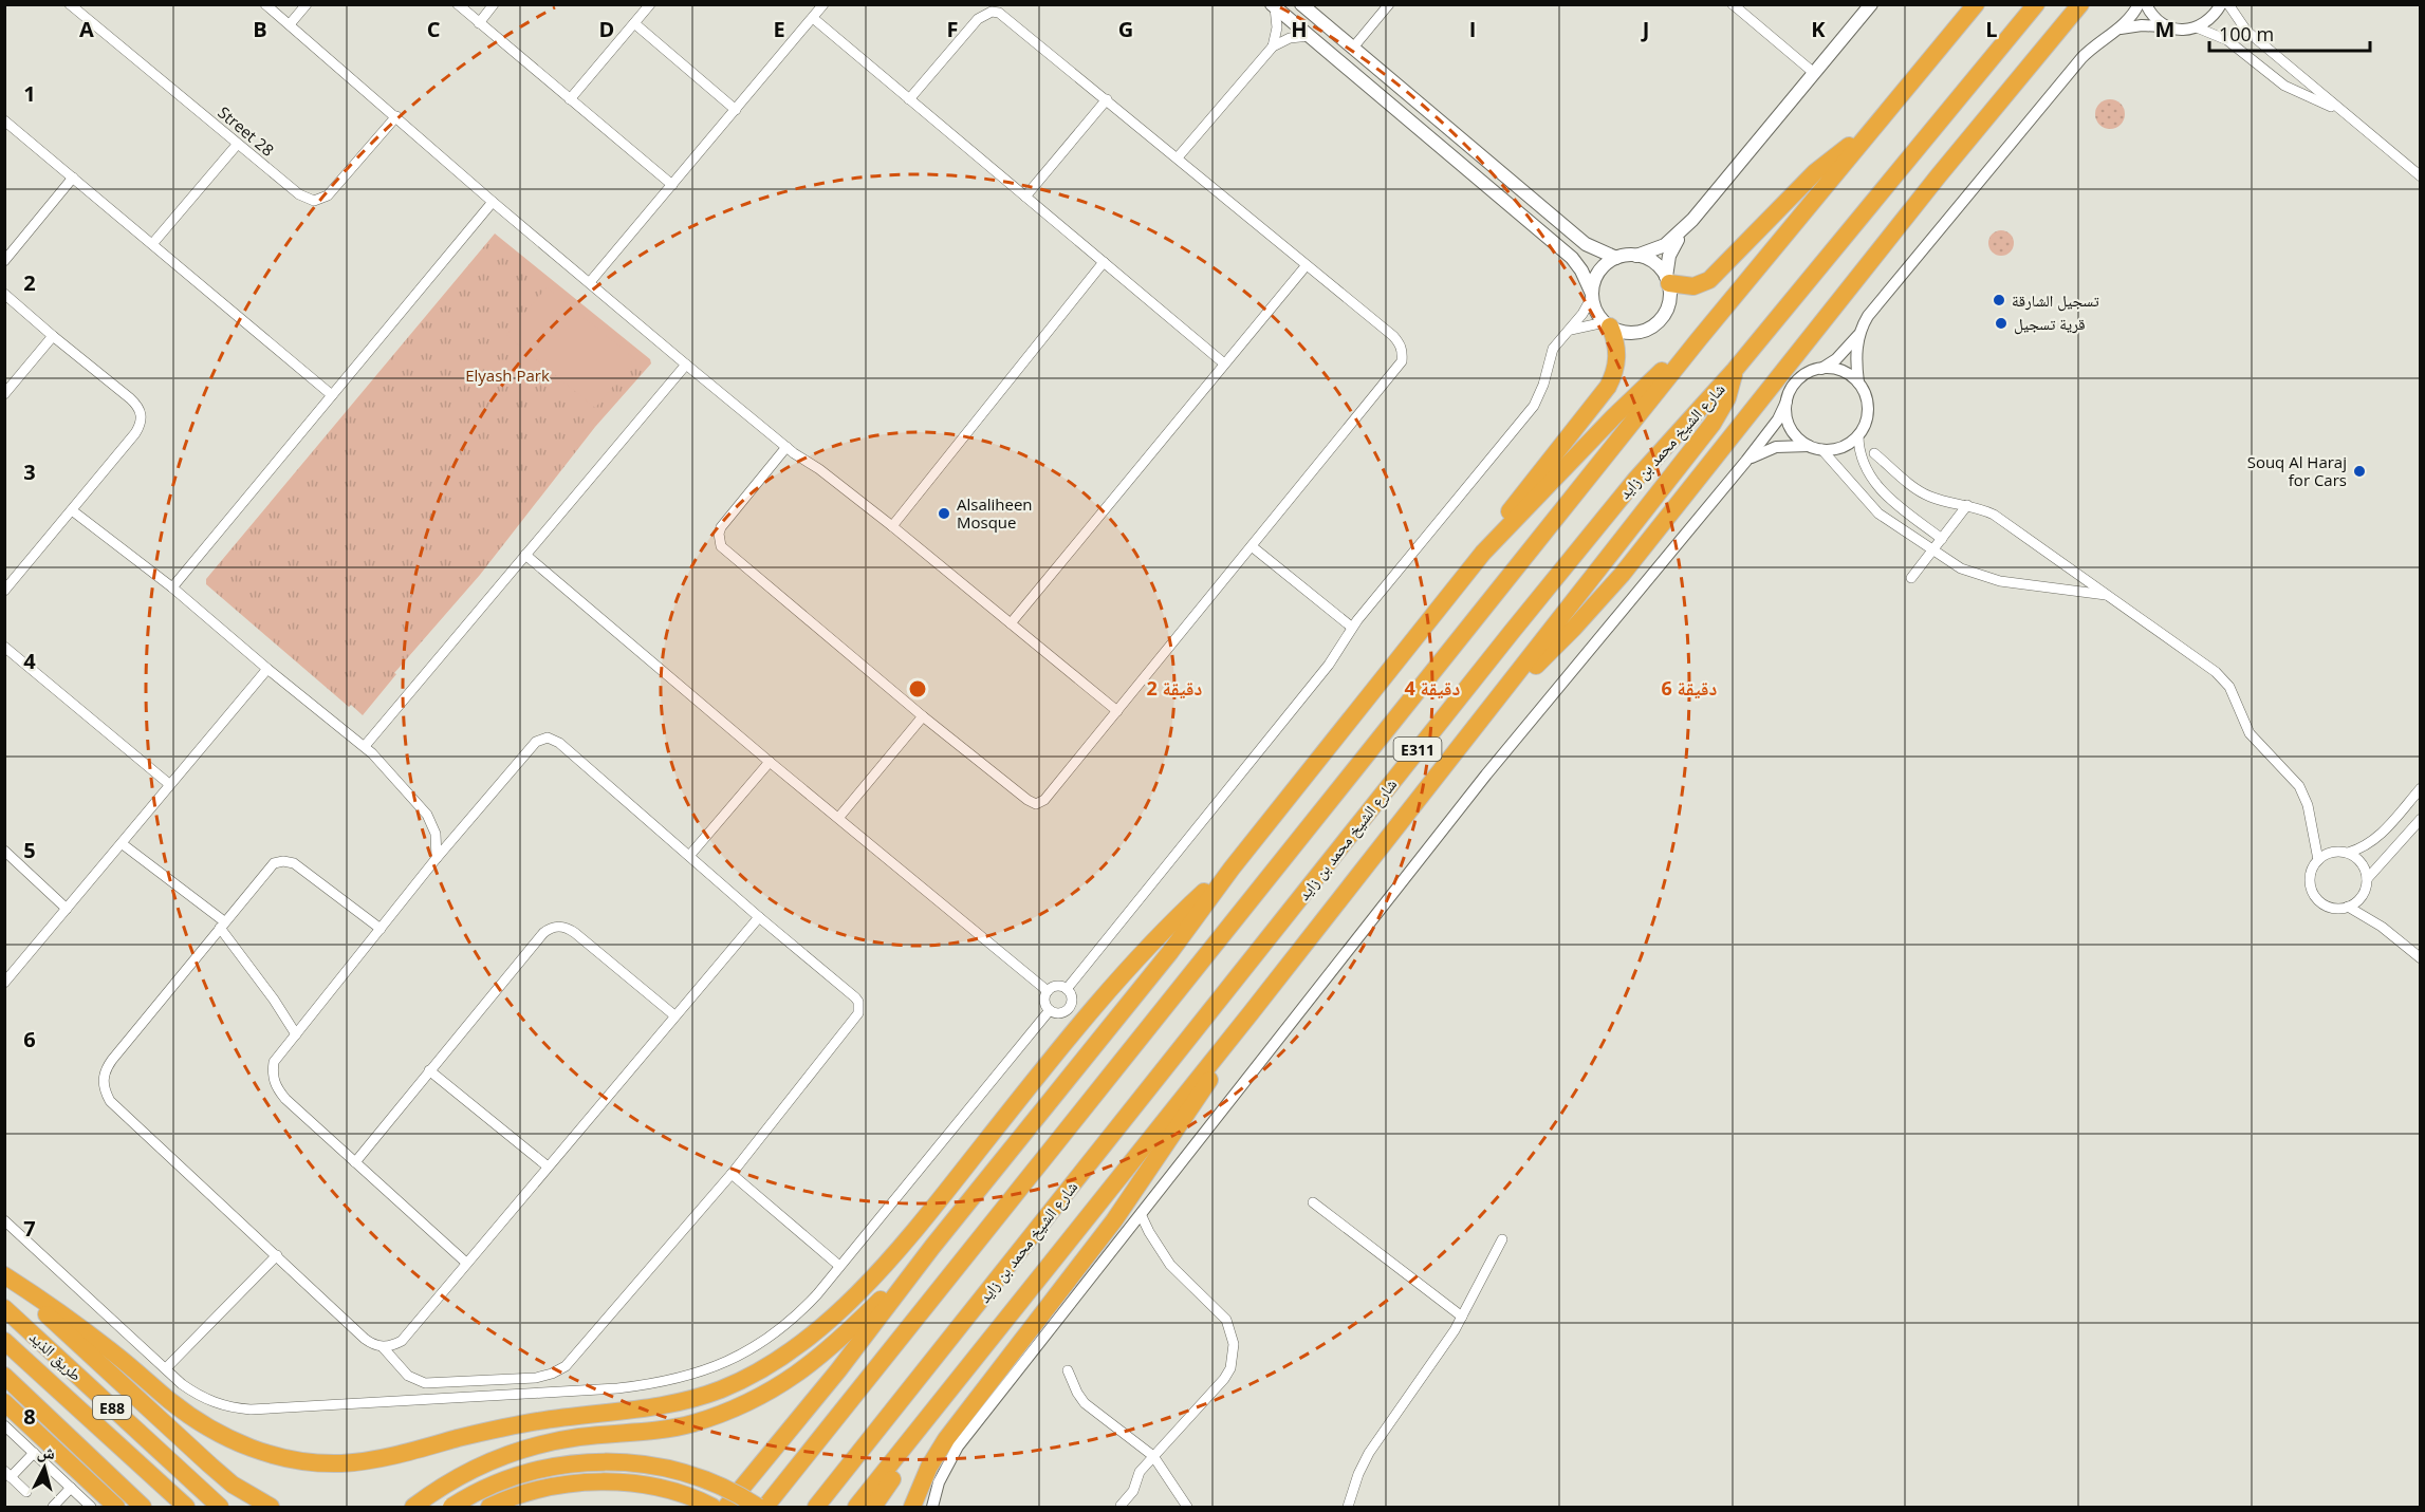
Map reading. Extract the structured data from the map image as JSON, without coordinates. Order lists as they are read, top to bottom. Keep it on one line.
{"streets":{"highway":["شارع الشيخ محمد بن زايد","E311","طريق الذيد","E88"],"street":["Street 28"]},"parks":["Elyash Park"],"places":["تسجيل الشارقة","قرية تسجيل","Souq Al Haraj for Cars","Alsaliheen Mosque"],"scale_bar":"100 m","north":"top","grid":{"columns":["A","B","C","D","E","F","G","H","I","J","K","L","M"],"rows":["1","2","3","4","5","6","7","8"]},"rings":["2 دقيقة","4 دقيقة","6 دقيقة"]}
